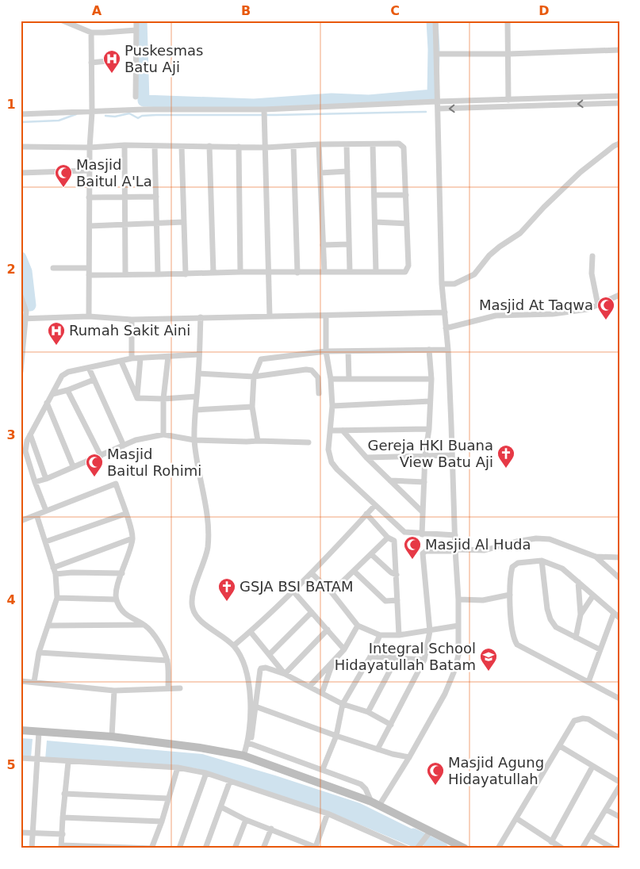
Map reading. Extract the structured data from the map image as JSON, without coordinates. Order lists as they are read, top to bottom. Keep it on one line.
{"places":{"hospital":["Puskesmas Batu Aji","Rumah Sakit Aini"],"mosque":["Masjid Baitul A'La","Masjid At Taqwa","Masjid Baitul Rohimi","Masjid Al Huda","Masjid Agung Hidayatullah"],"church":["Gereja HKI Buana View Batu Aji","GSJA BSI BATAM"],"school or university":["Integral School Hidayatullah Batam"]},"grid":{"columns":["A","B","C","D"],"rows":["1","2","3","4","5"]}}
